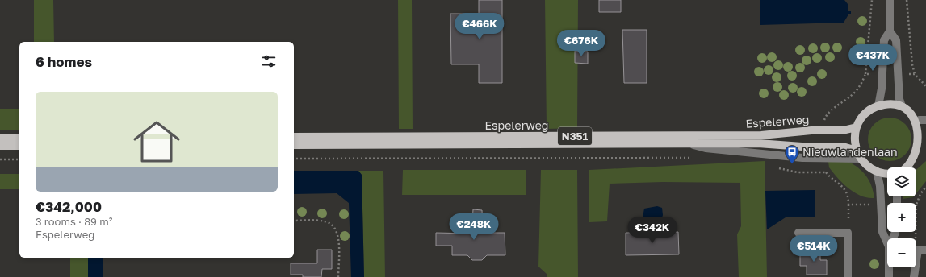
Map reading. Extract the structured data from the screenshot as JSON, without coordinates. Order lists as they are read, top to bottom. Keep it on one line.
{"streets":{"main road":["Espelerweg","N351"]},"places":{"bus stop":["Nieuwlandenlaan"]},"page":{"price":["€466K","€676K","€437K","€248K","€342K","€514K"],"heading":"6 homes","list":[{"name":"€342,000","note":"3 rooms · 89 m² · Espelerweg"}],"map_buttons":["+","−"]}}
